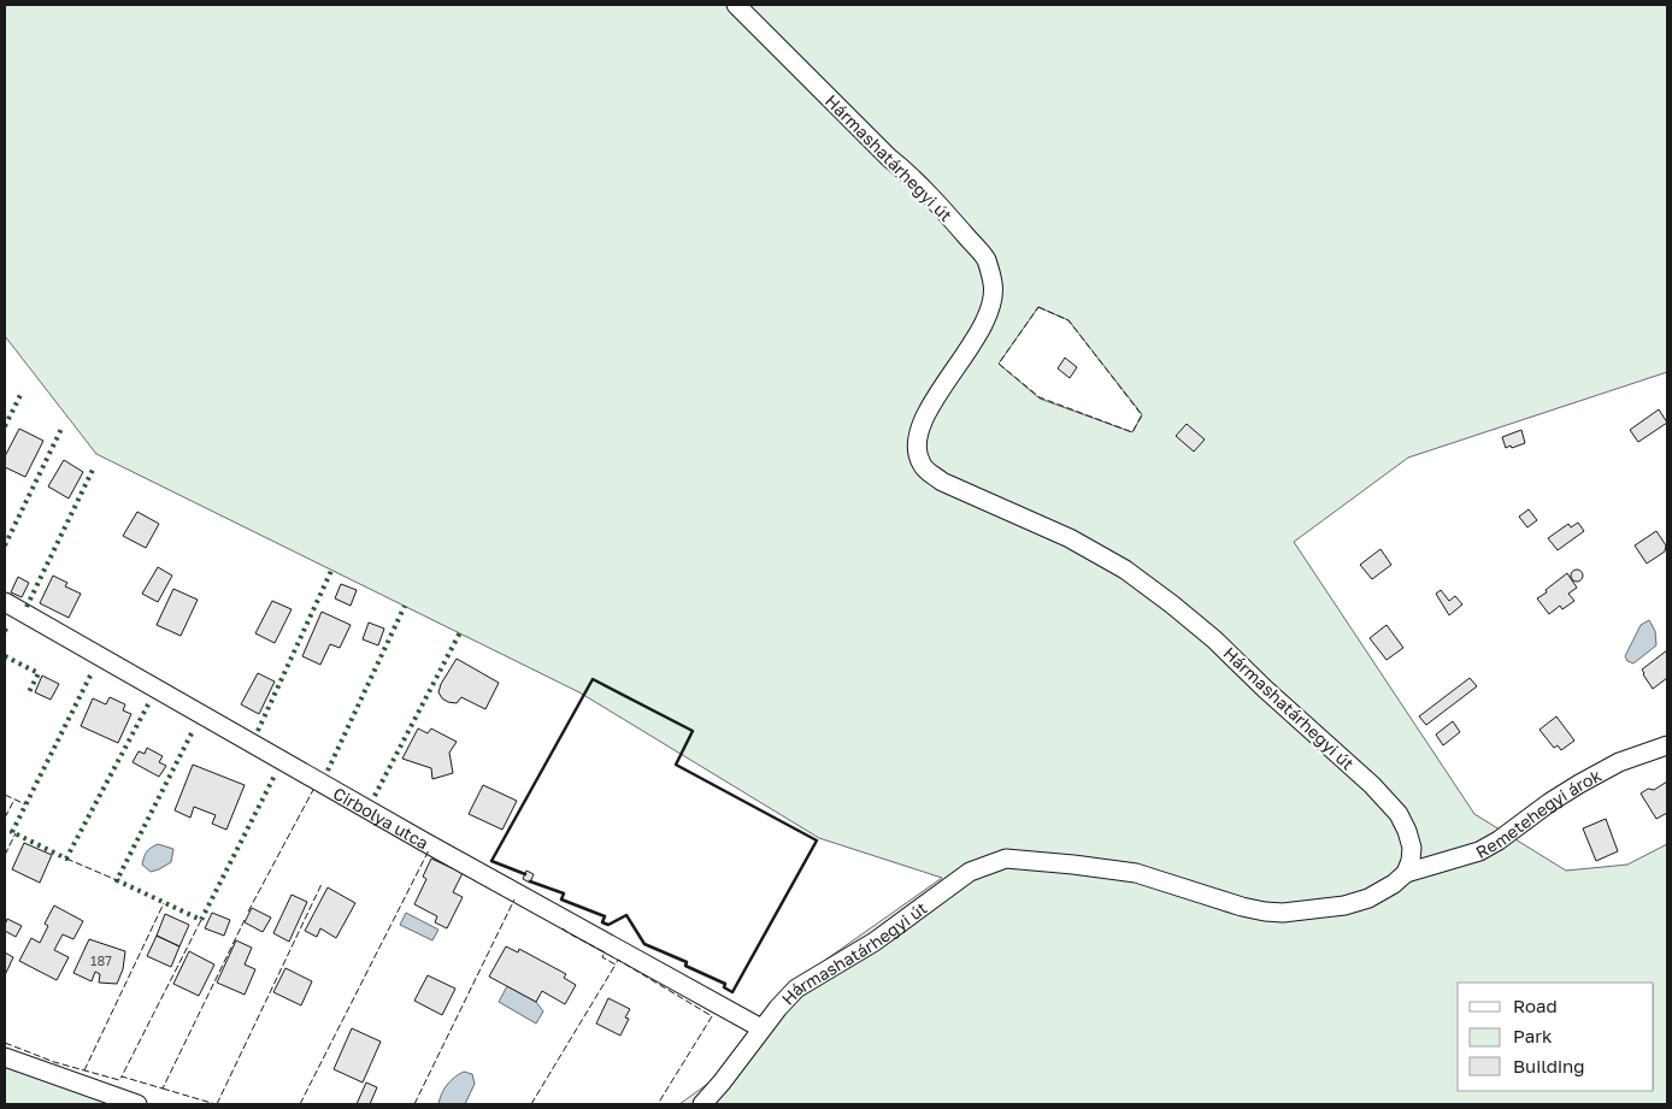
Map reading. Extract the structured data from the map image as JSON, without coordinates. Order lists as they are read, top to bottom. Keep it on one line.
{"streets":{"street":["Hármashatárhegyi út","Remetehegyi árok","Cirbolya utca"]},"crossings":[["Hármashatárhegyi út","Remetehegyi árok"],["Hármashatárhegyi út","Cirbolya utca"]],"house_numbers":["187"],"legend":["Road","Park","Building"]}
